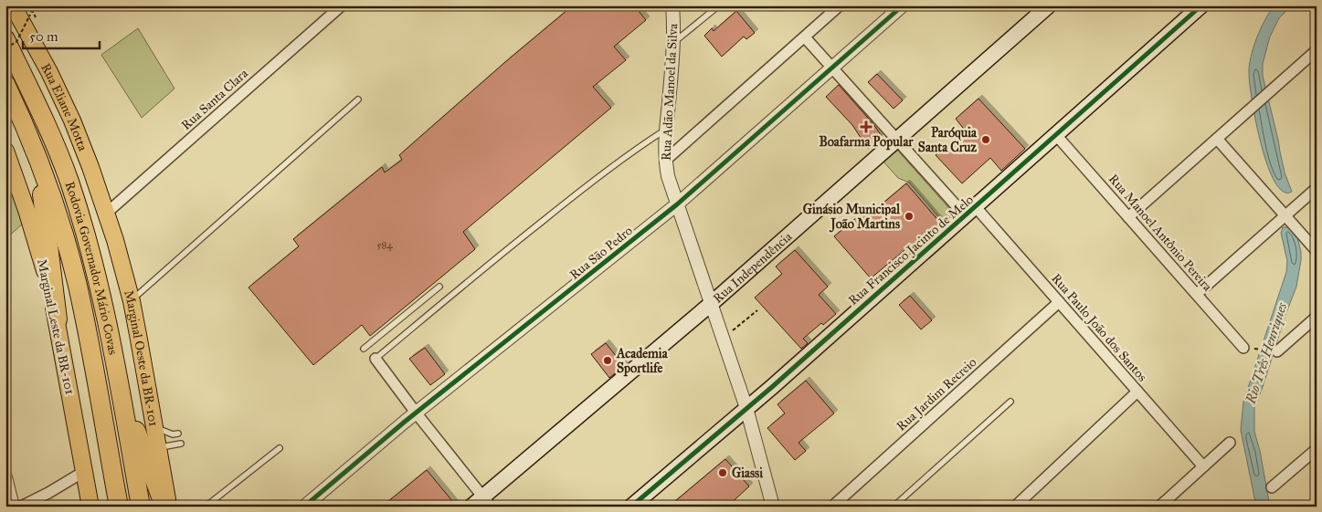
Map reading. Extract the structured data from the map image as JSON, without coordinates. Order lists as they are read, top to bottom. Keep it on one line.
{"streets":{"highway":["Rodovia Governador Mário Covas"],"main road":["Rua Eliane Motta","Rua Francisco Jacinto de Melo","Rua Independência","Marginal Leste da BR-101","Marginal Oeste da BR-101"],"street":["Rua Adão Manoel da Silva","Rua Santa Clara","Rua Manoel Antônio Pereira","Rua São Pedro","Rua Paulo João dos Santos","Rua Jardim Recreio"]},"crossings":[["Rua Adão Manoel da Silva","Rua Francisco Jacinto de Melo"],["Rua Adão Manoel da Silva","Rua São Pedro"],["Rua Adão Manoel da Silva","Rua Independência"],["Rua Santa Clara","Rua Eliane Motta"],["Rua Santa Clara","Marginal Oeste da BR-101"],["Rua Eliane Motta","Marginal Oeste da BR-101"],["Rua Manoel Antônio Pereira","Rua Francisco Jacinto de Melo"],["Rua Francisco Jacinto de Melo","Rua Paulo João dos Santos"],["Rua São Pedro","Rua Paulo João dos Santos"],["Rua Independência","Rua Paulo João dos Santos"],["Rua Paulo João dos Santos","Rua Jardim Recreio"]],"water":["Rio Três Henriques"],"places":{"health":["Boafarma Popular"],"other":["Paróquia Santa Cruz","Ginásio Municipal João Martins","Academia Sportlife","Giassi"]},"house_numbers":["584"],"scale_bar":"50 m"}
